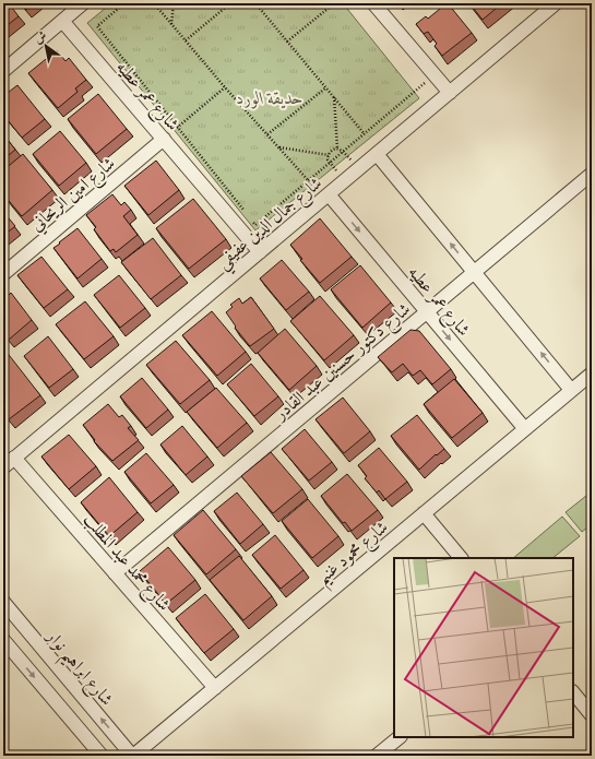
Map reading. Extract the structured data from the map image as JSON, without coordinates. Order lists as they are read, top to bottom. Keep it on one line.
{"streets":{"street":["شارع عمر عطيه","شارع امين الريحاني","شارع جمال الدين عفيفي","شارع دكتور حسنين عبد القادر","شارع محمود غنيم","شارع محمد عبد المطلب","شارع ابراهيم نوار"]},"crossings":[["شارع عمر عطيه","شارع امين الريحاني"],["شارع عمر عطيه","شارع جمال الدين عفيفي"],["شارع عمر عطيه","شارع دكتور حسنين عبد القادر"],["شارع عمر عطيه","شارع محمود غنيم"],["شارع جمال الدين عفيفي","شارع محمد عبد المطلب"],["شارع دكتور حسنين عبد القادر","شارع محمد عبد المطلب"],["شارع محمود غنيم","شارع محمد عبد المطلب"],["شارع محمود غنيم","شارع ابراهيم نوار"]],"parks":["حديقة الورد"],"north":"top left"}
